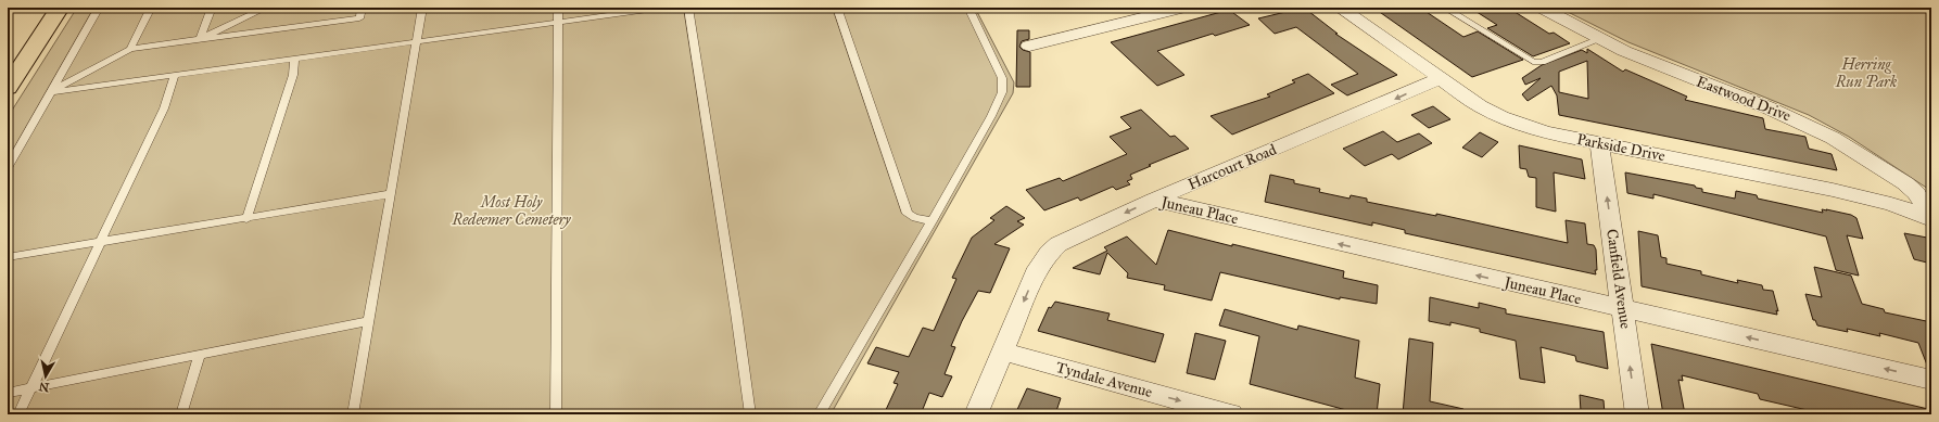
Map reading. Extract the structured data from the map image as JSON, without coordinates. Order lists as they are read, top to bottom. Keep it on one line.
{"streets":{"street":["Eastwood Drive","Parkside Drive","Harcourt Road","Juneau Place","Canfield Avenue","Tyndale Avenue"]},"crossings":[["Eastwood Drive","Parkside Drive"],["Parkside Drive","Harcourt Road"],["Parkside Drive","Canfield Avenue"],["Harcourt Road","Juneau Place"],["Harcourt Road","Tyndale Avenue"],["Juneau Place","Canfield Avenue"]],"one_way":["Harcourt Road","Juneau Place","Canfield Avenue","Tyndale Avenue"],"parks":["Herring Run Park","Most Holy Redeemer Cemetery"],"north":"bottom"}
